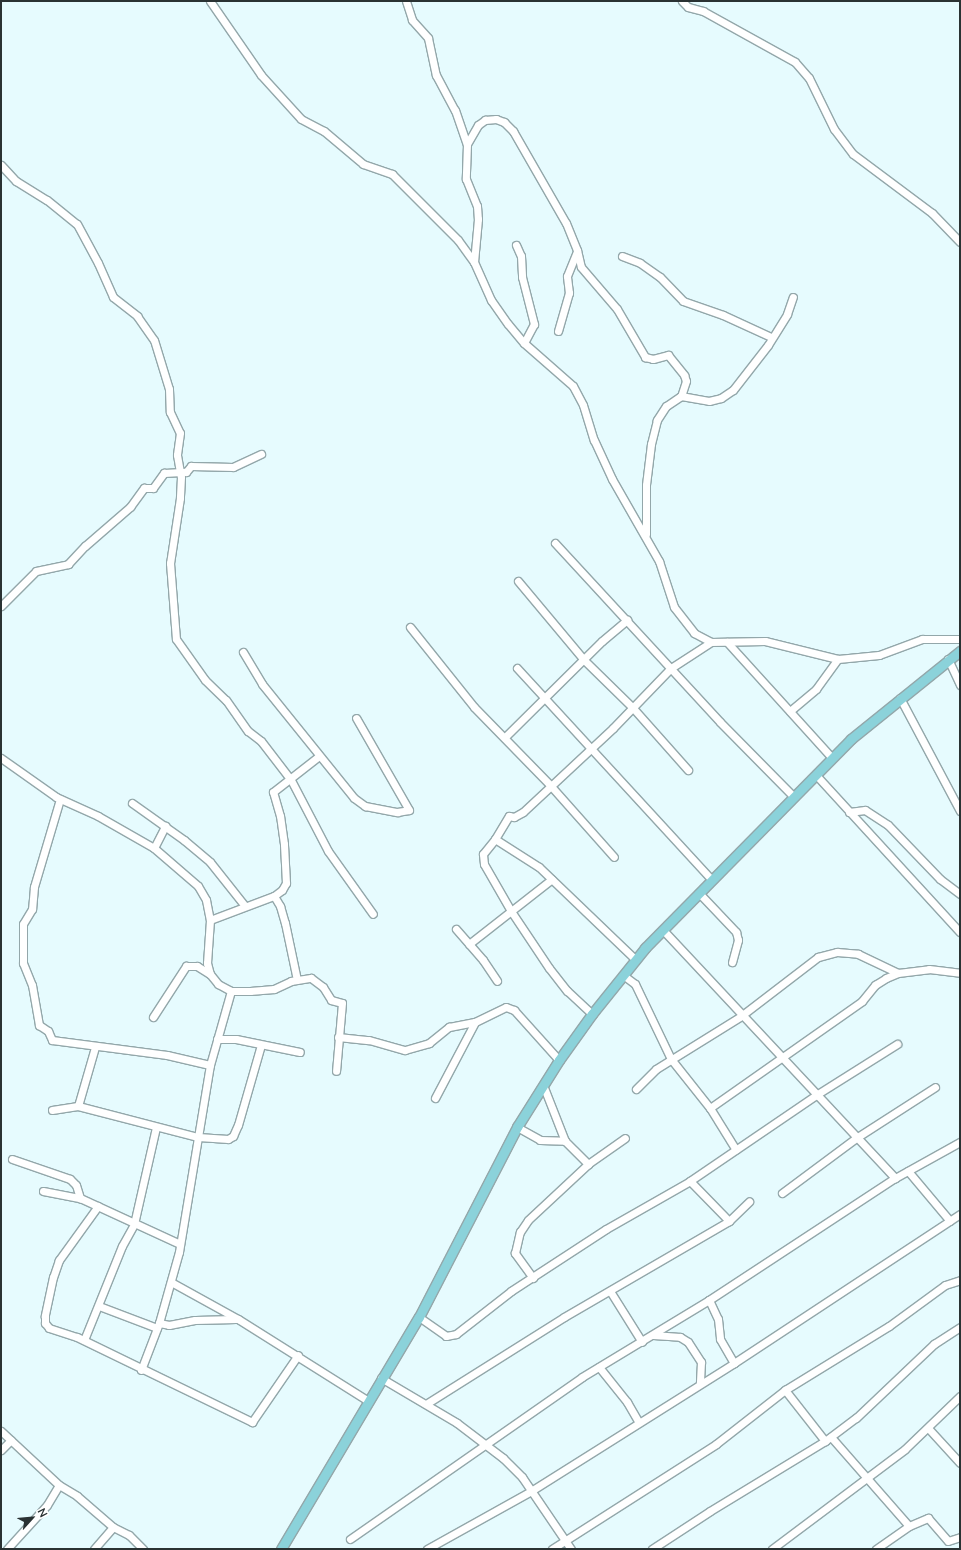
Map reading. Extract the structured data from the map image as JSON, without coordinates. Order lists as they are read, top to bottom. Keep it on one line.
{"north":"top right"}
